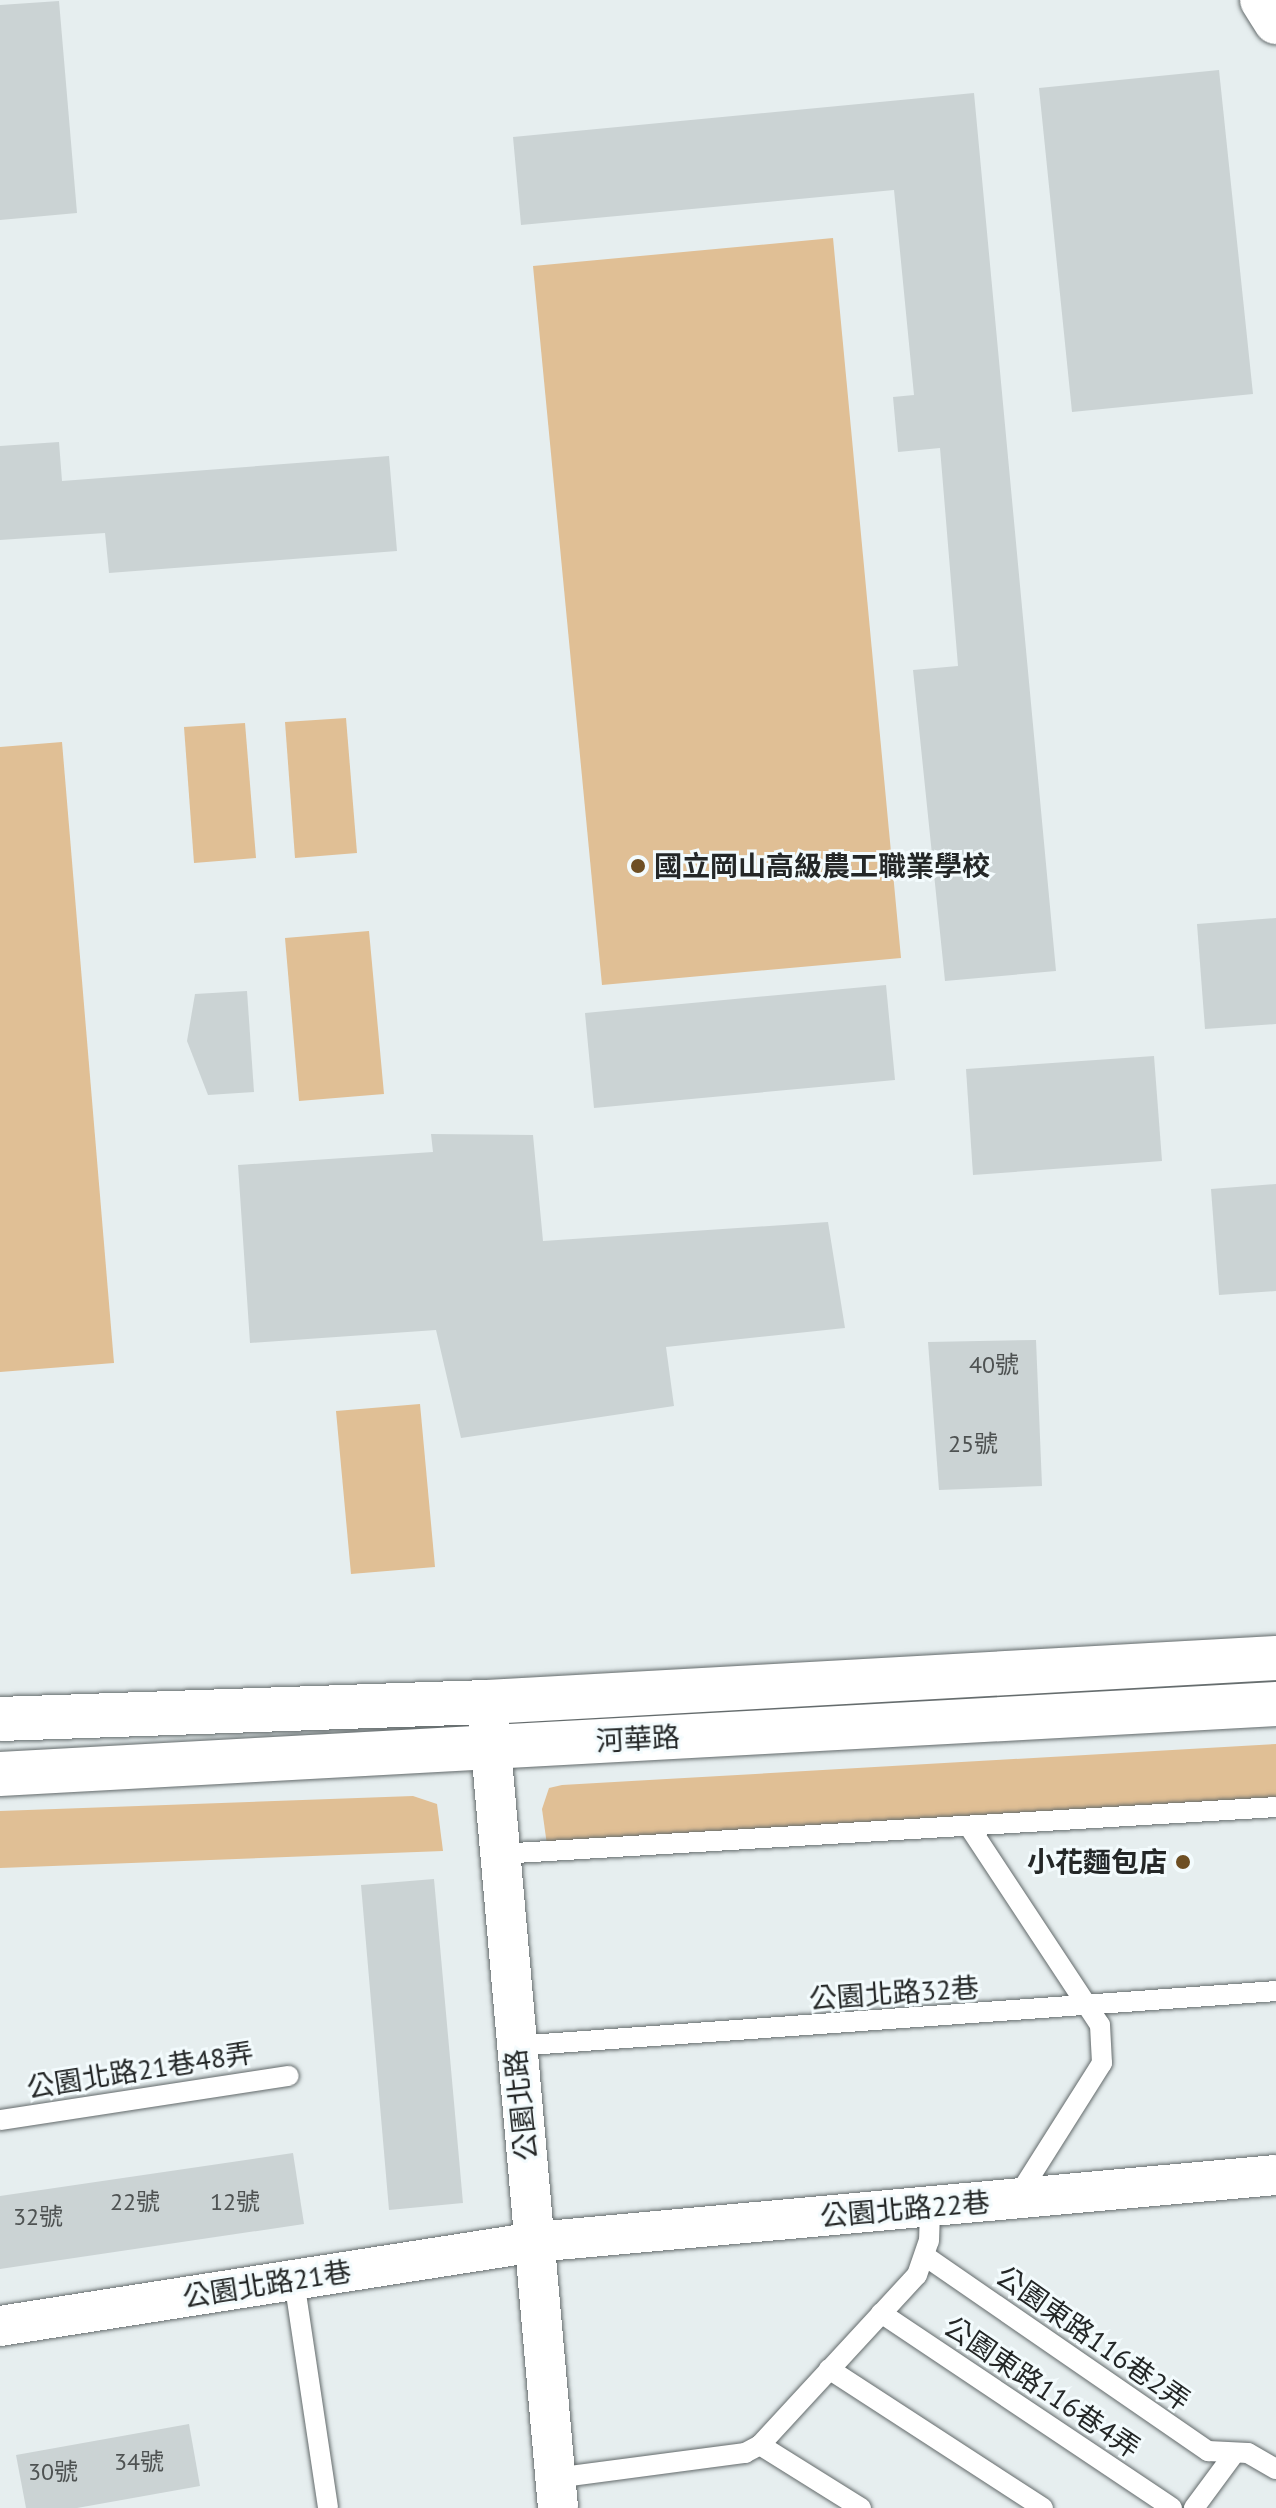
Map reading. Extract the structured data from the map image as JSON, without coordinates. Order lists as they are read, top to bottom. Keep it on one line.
{"streets":{"street":["河華路","公園北路","公園北路22巷","公園北路21巷"],"lane":["公園北路32巷","公園北路21巷48弄","公園東路116巷2弄","公園東路116巷4弄"]},"crossings":[["河華路","公園北路"],["公園北路32巷","公園北路"],["公園北路","公園北路22巷"],["公園北路","公園北路21巷"],["公園北路22巷","公園北路21巷"]],"places":["國立岡山高級農工職業學校","小花麵包店"],"house_numbers":["40號","25號","22號","12號","32號","34號","30號"]}
